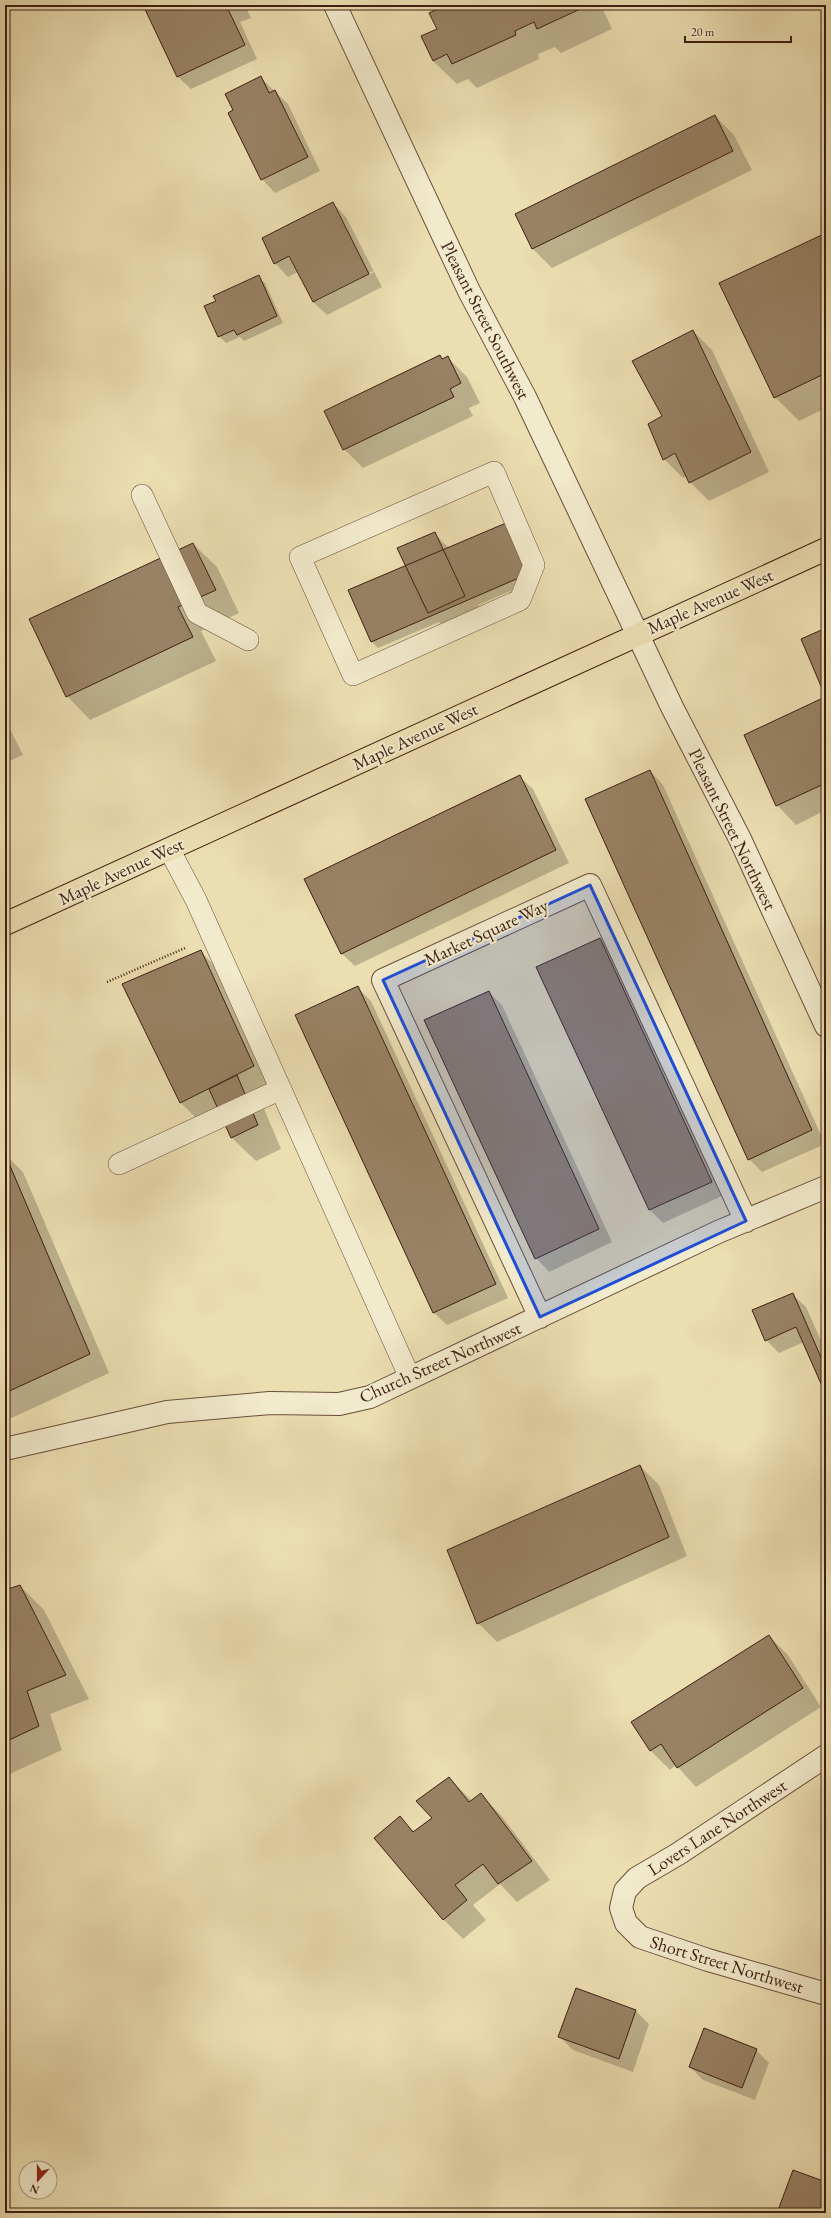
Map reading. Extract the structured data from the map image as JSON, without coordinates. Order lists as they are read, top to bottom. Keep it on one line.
{"streets":{"main road":["Maple Avenue West"],"street":["Pleasant Street Southwest","Pleasant Street Northwest","Market Square Way","Church Street Northwest","Lovers Lane Northwest","Short Street Northwest"]},"crossings":[["Pleasant Street Southwest","Maple Avenue West"],["Pleasant Street Southwest","Pleasant Street Northwest"],["Maple Avenue West","Pleasant Street Northwest"],["Market Square Way","Church Street Northwest"],["Lovers Lane Northwest","Short Street Northwest"]],"scale_bar":"20 m","north":"bottom"}
